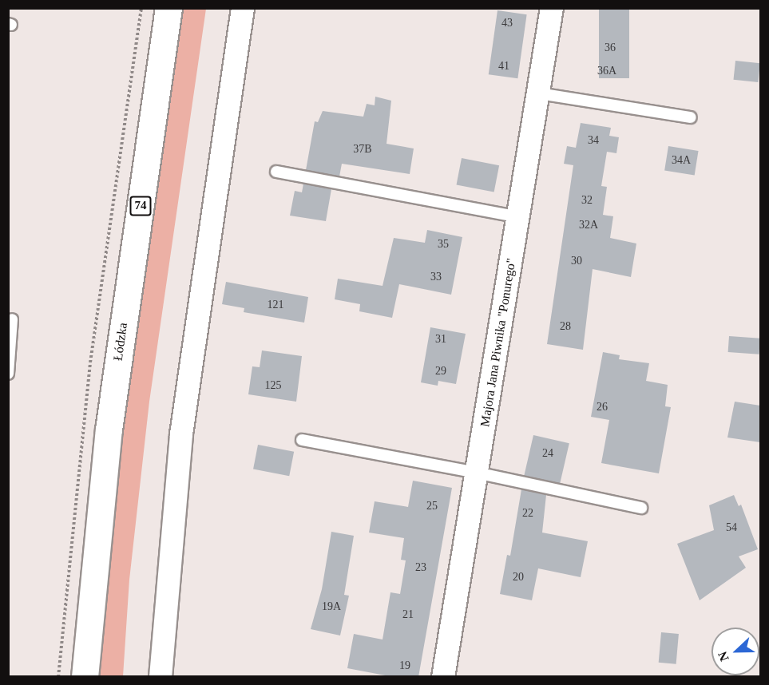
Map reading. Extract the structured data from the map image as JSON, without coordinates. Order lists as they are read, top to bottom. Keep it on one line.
{"streets":{"main road":["74","Łódzka"],"street":["Majora Jana Piwnika \"Ponurego\""]},"house_numbers":["43","36","41","36A","34","37B","34A","32","32A","35","30","33","121","28","31","29","125","26","24","25","22","54","23","20","19A","21","19"],"north":"left"}
